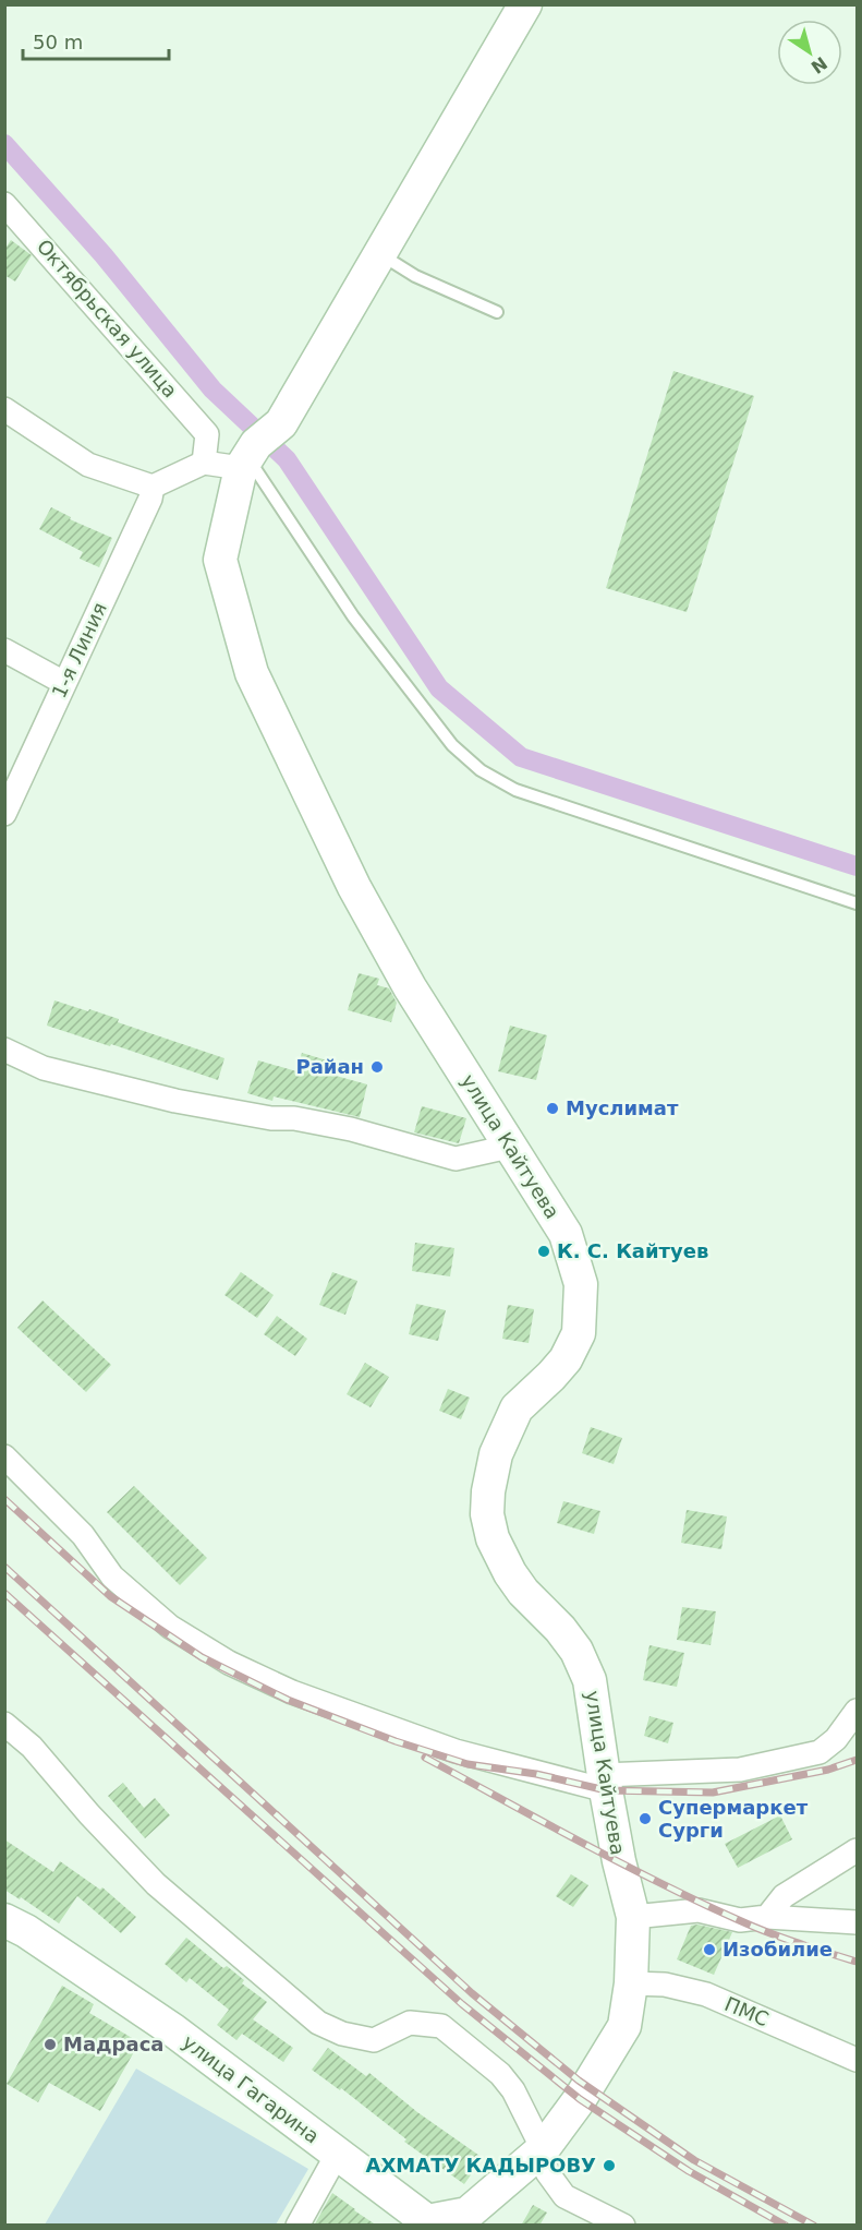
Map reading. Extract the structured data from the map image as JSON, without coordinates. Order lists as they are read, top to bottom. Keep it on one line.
{"streets":{"main road":["улица Кайтуева","улица Гагарина"],"street":["Октябрьская улица","1-я Линия","ПМС"]},"crossings":[["улица Кайтуева","ПМС"],["улица Кайтуева","улица Гагарина"]],"places":["Райан","Муслимат","К. С. Кайтуев","Супермаркет Сурги","Изобилие","Мадраса","АХМАТУ КАДЫРОВУ"],"scale_bar":"50 m","north":"bottom right"}
